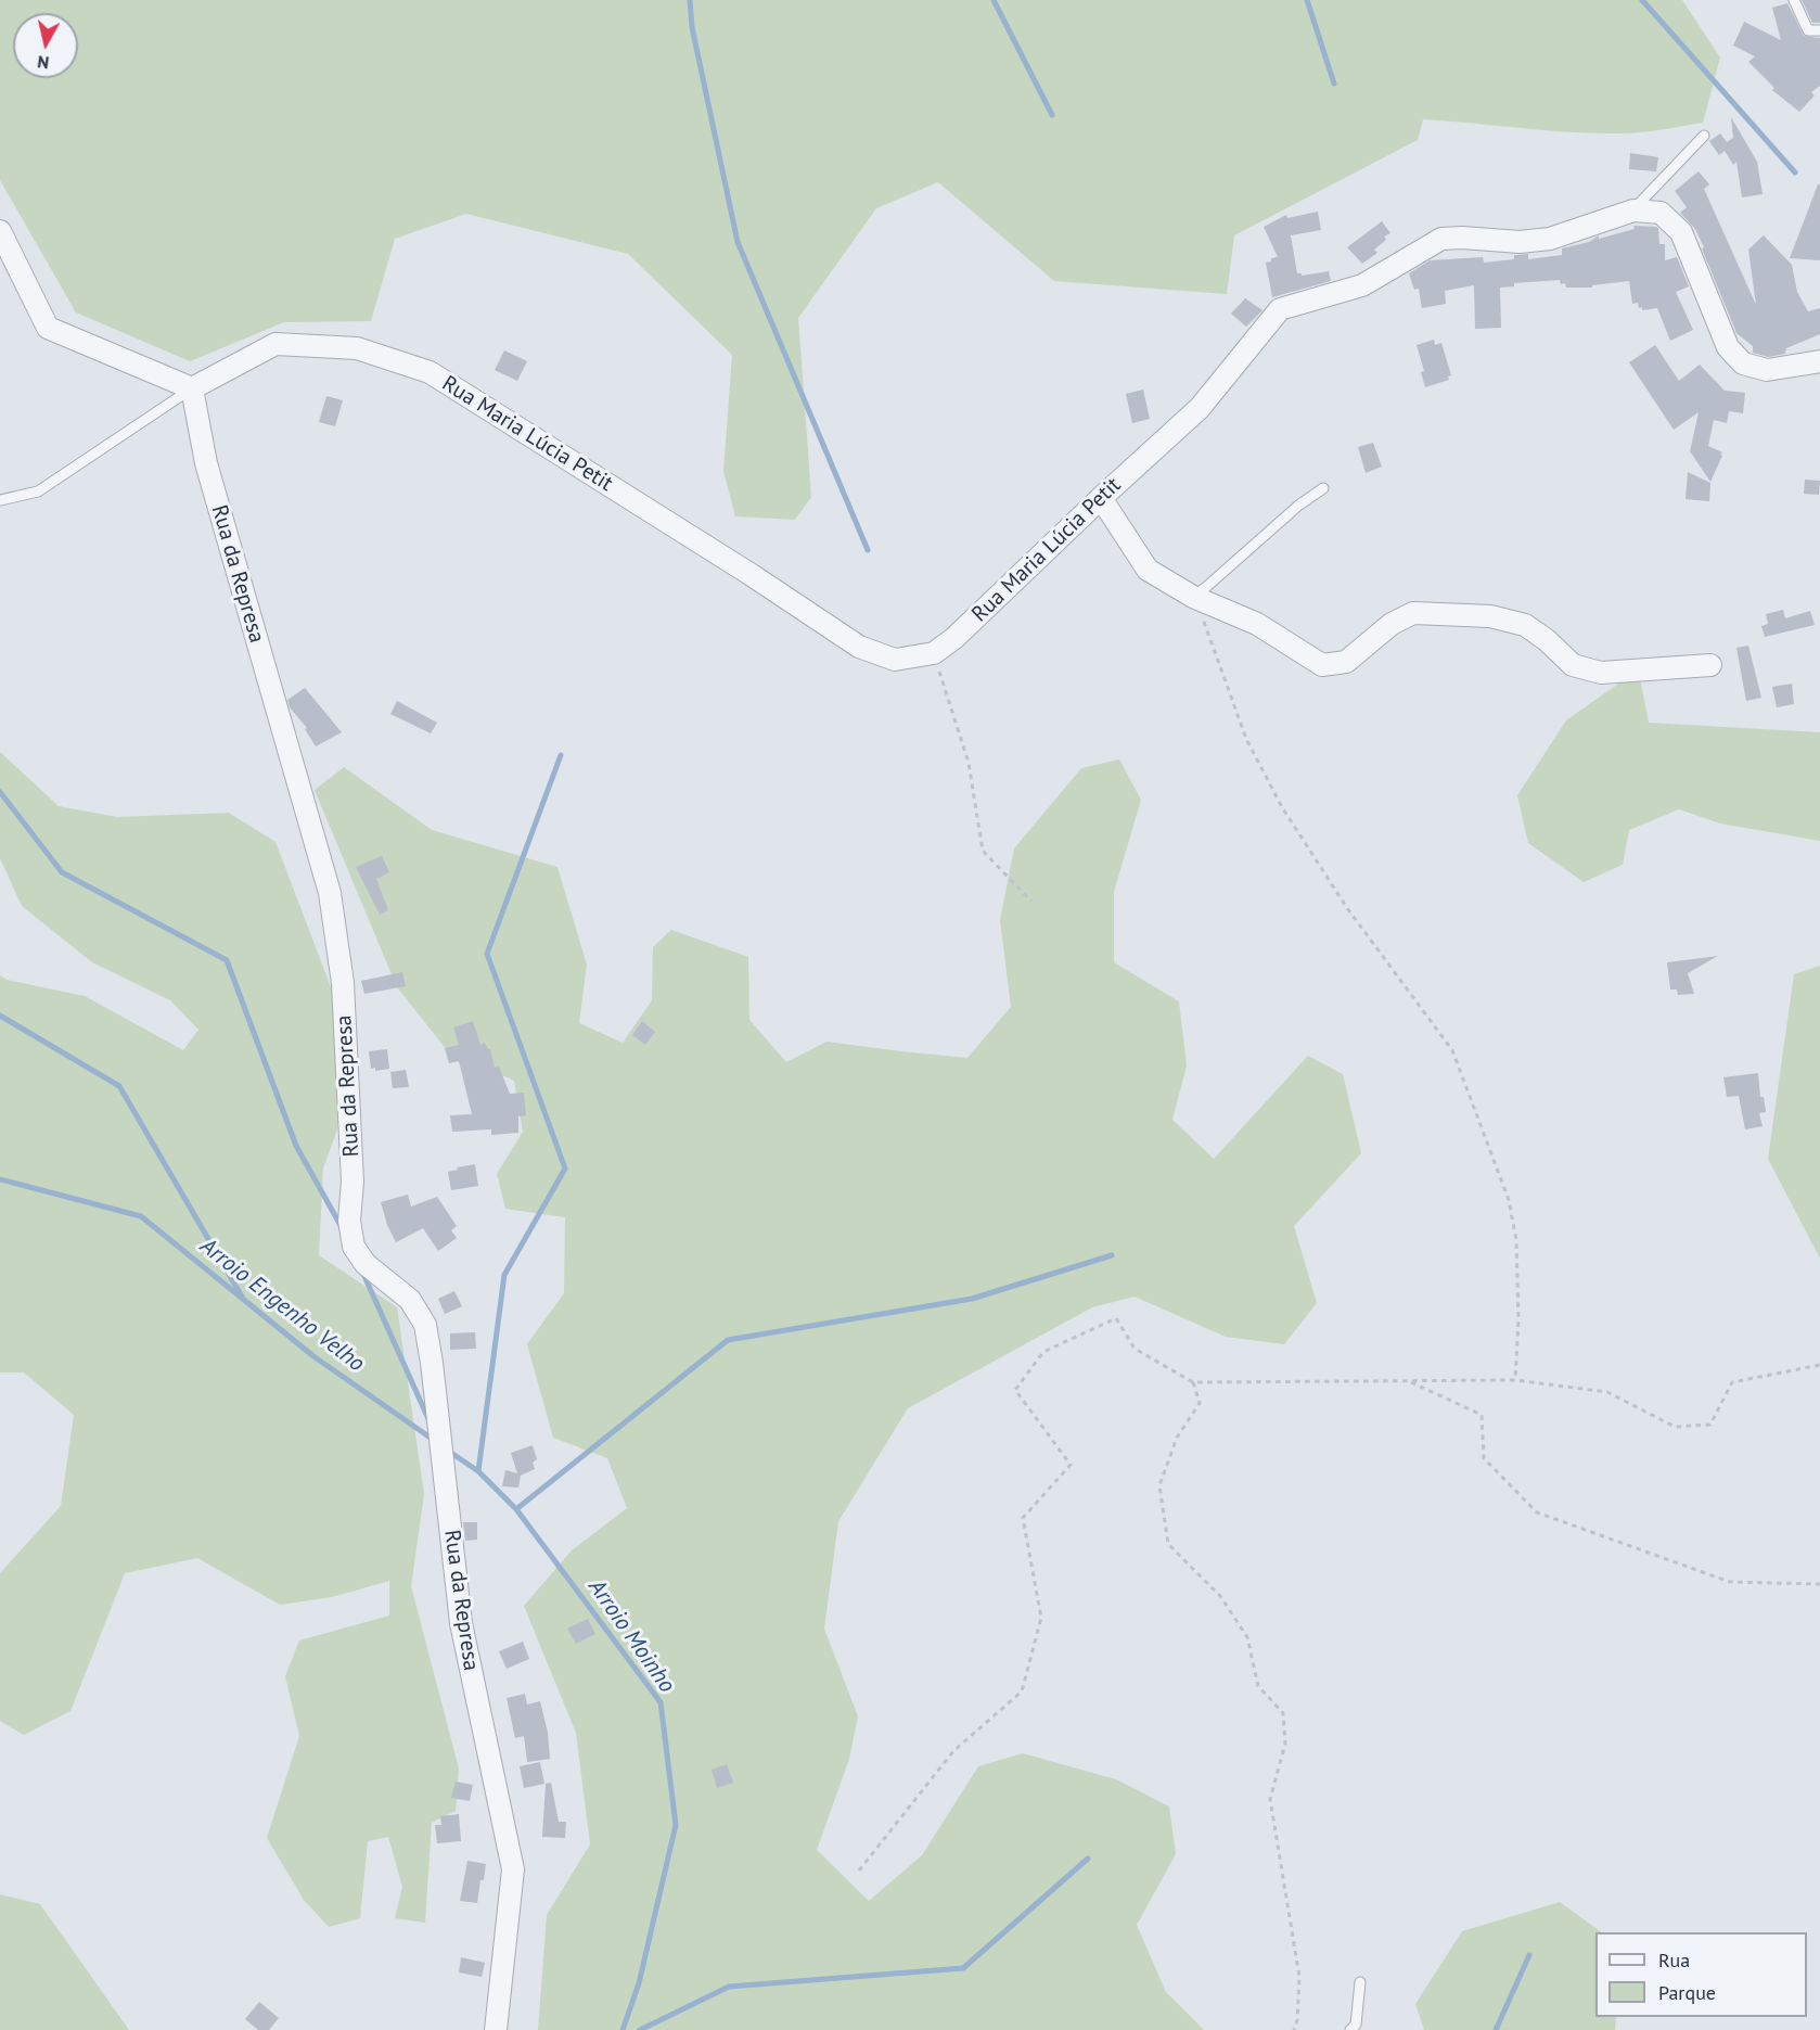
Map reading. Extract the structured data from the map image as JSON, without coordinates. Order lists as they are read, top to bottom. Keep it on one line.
{"streets":{"street":["Rua Maria Lúcia Petit","Rua da Represa"]},"crossings":[["Rua Maria Lúcia Petit","Rua da Represa"]],"water":["Arroio Engenho Velho","Arroio Moinho"],"legend":["Rua","Parque"],"north":"bottom"}
